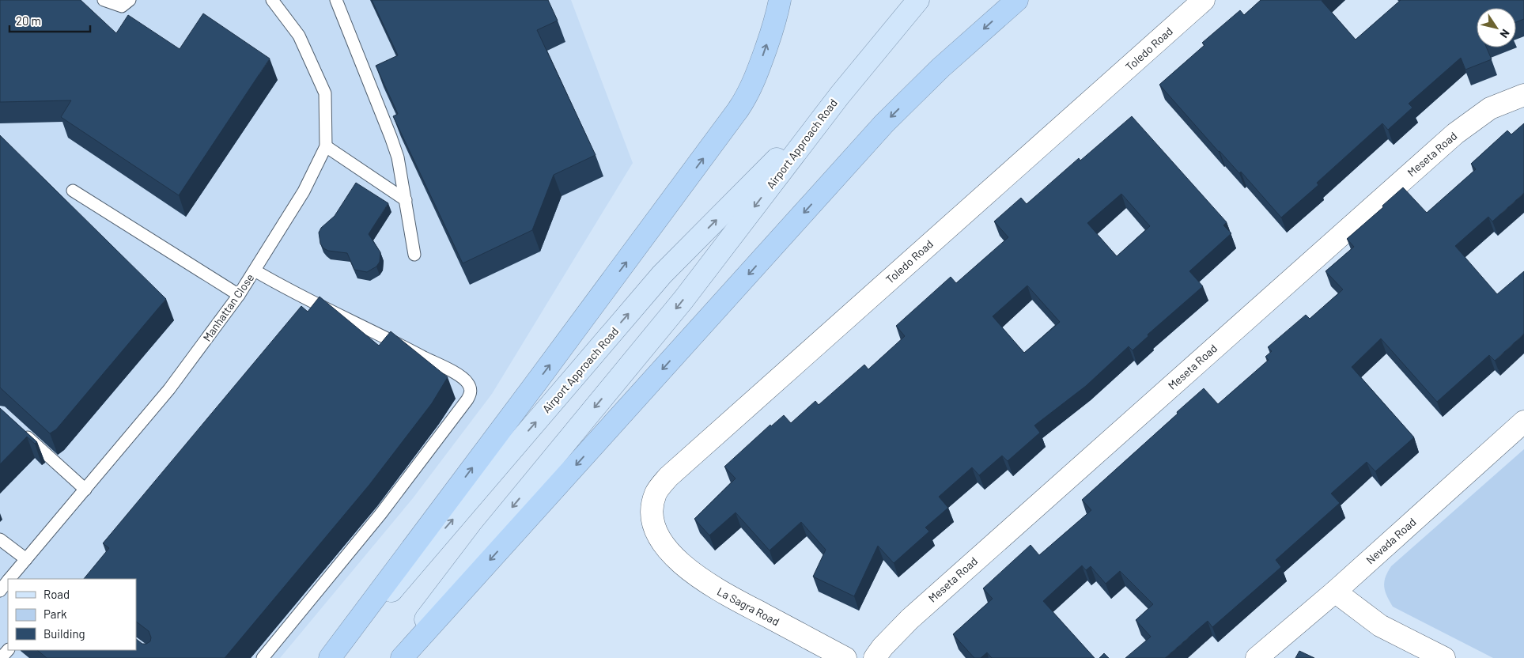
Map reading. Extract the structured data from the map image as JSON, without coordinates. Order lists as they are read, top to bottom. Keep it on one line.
{"streets":{"main road":["Airport Approach Road"],"street":["Toledo Road","Meseta Road","Nevada Road","La Sagra Road"],"lane":["Manhattan Close"]},"crossings":[["Toledo Road","La Sagra Road"]],"legend":["Road","Park","Building"],"scale_bar":"20 m","north":"bottom right"}
